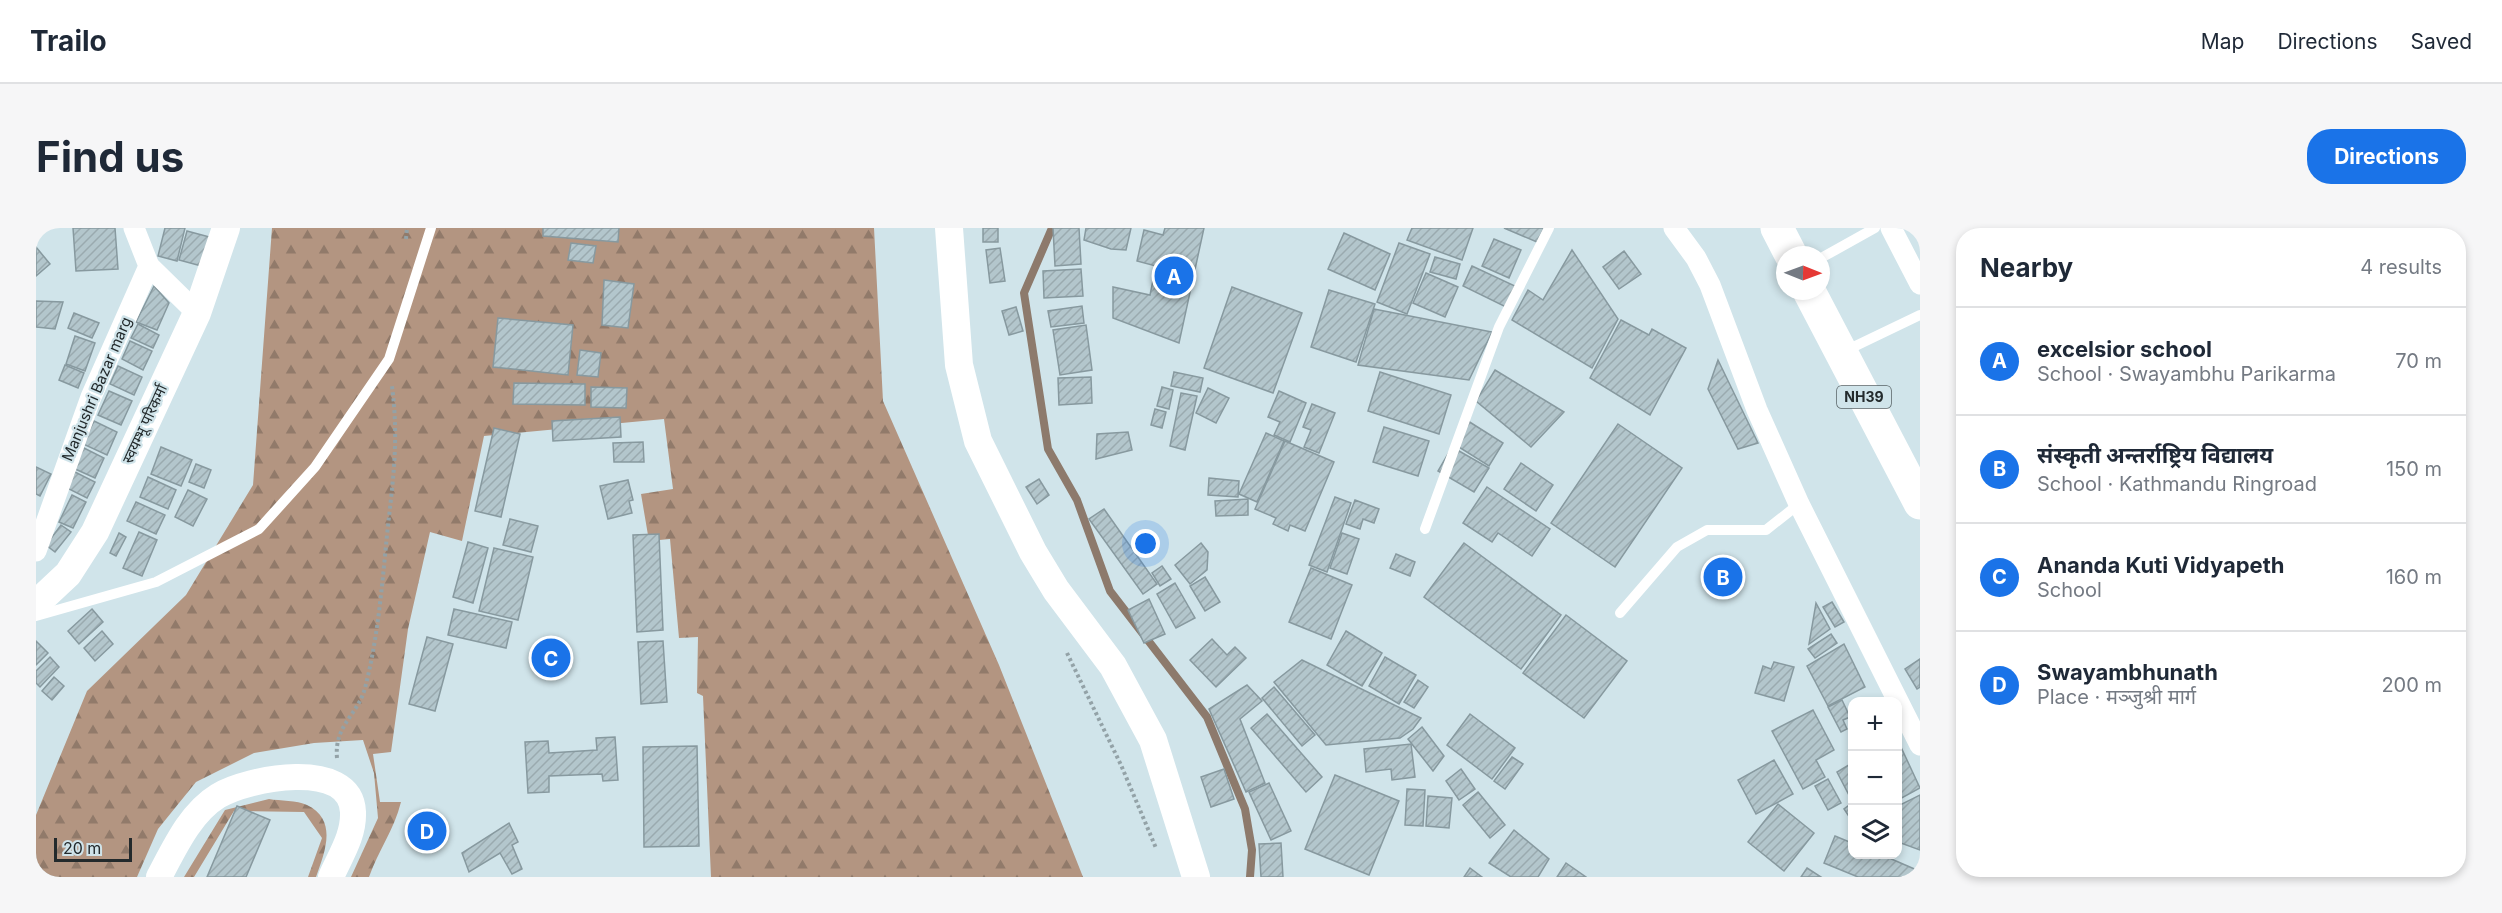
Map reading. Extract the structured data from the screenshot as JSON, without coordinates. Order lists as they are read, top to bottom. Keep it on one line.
{"streets":{"highway":["NH39"],"main road":["स्वयम्भू परिकर्मा"],"street":["Manjushri Bazar marg"]},"scale_bar":"20 m","north":"right","page":{"header":"Trailo","nav":["Map","Directions","Saved"],"buttons":"Directions","title":"Find us","heading":["Nearby","4 results"],"pins":["A","B","C","D"],"list":[{"mark":"A","name":"excelsior school","note":"School · Swayambhu Parikarma","value":"70 m"},{"mark":"B","name":"संस्कृती अन्तर्राष्ट्रिय विद्यालय","note":"School · Kathmandu Ringroad","value":"150 m"},{"mark":"C","name":"Ananda Kuti Vidyapeth","note":"School","value":"160 m"},{"mark":"D","name":"Swayambhunath","note":"Place · मञ्जुश्री मार्ग","value":"200 m"}],"map_buttons":["+","−"],"scale":"20 m"}}
